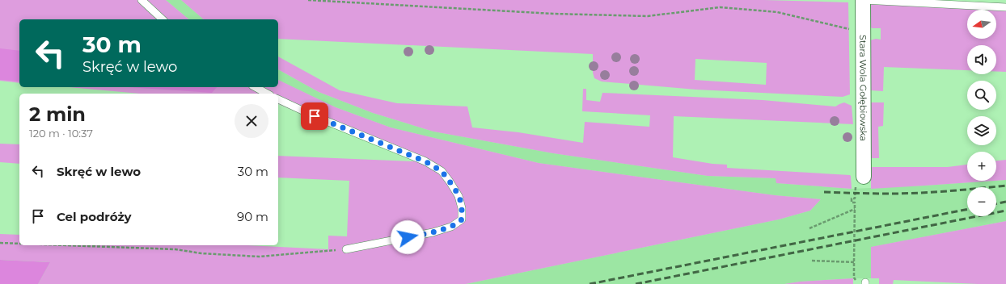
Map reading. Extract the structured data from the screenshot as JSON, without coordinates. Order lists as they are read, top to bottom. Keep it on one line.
{"streets":{"street":["Stara Wola Gołębiowska"]},"north":"left","page":{"map_buttons":["+","−"],"turn":["30 m","Skręć w lewo"],"heading":["2 min","120 m · 10:37"],"list":[{"name":"Skręć w lewo","value":"30 m"},{"name":"Cel podróży","value":"90 m"}]}}
